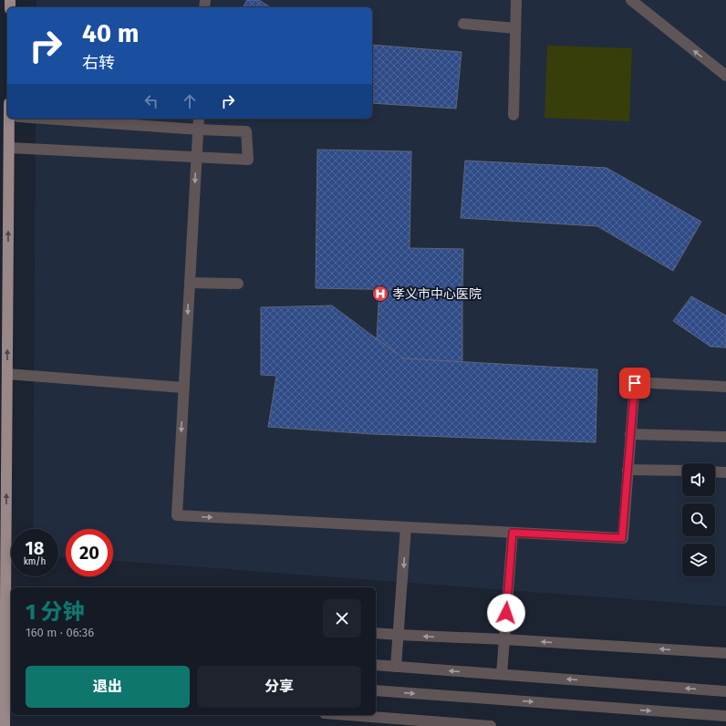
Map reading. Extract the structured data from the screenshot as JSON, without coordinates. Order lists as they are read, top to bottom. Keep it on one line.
{"places":{"hospital":["孝义市中心医院"]},"page":{"turn":["40 m","右转"],"speed":"18 km/h","limit":"20","heading":["1 分钟","160 m · 06:36"],"buttons":["退出","分享"]}}
